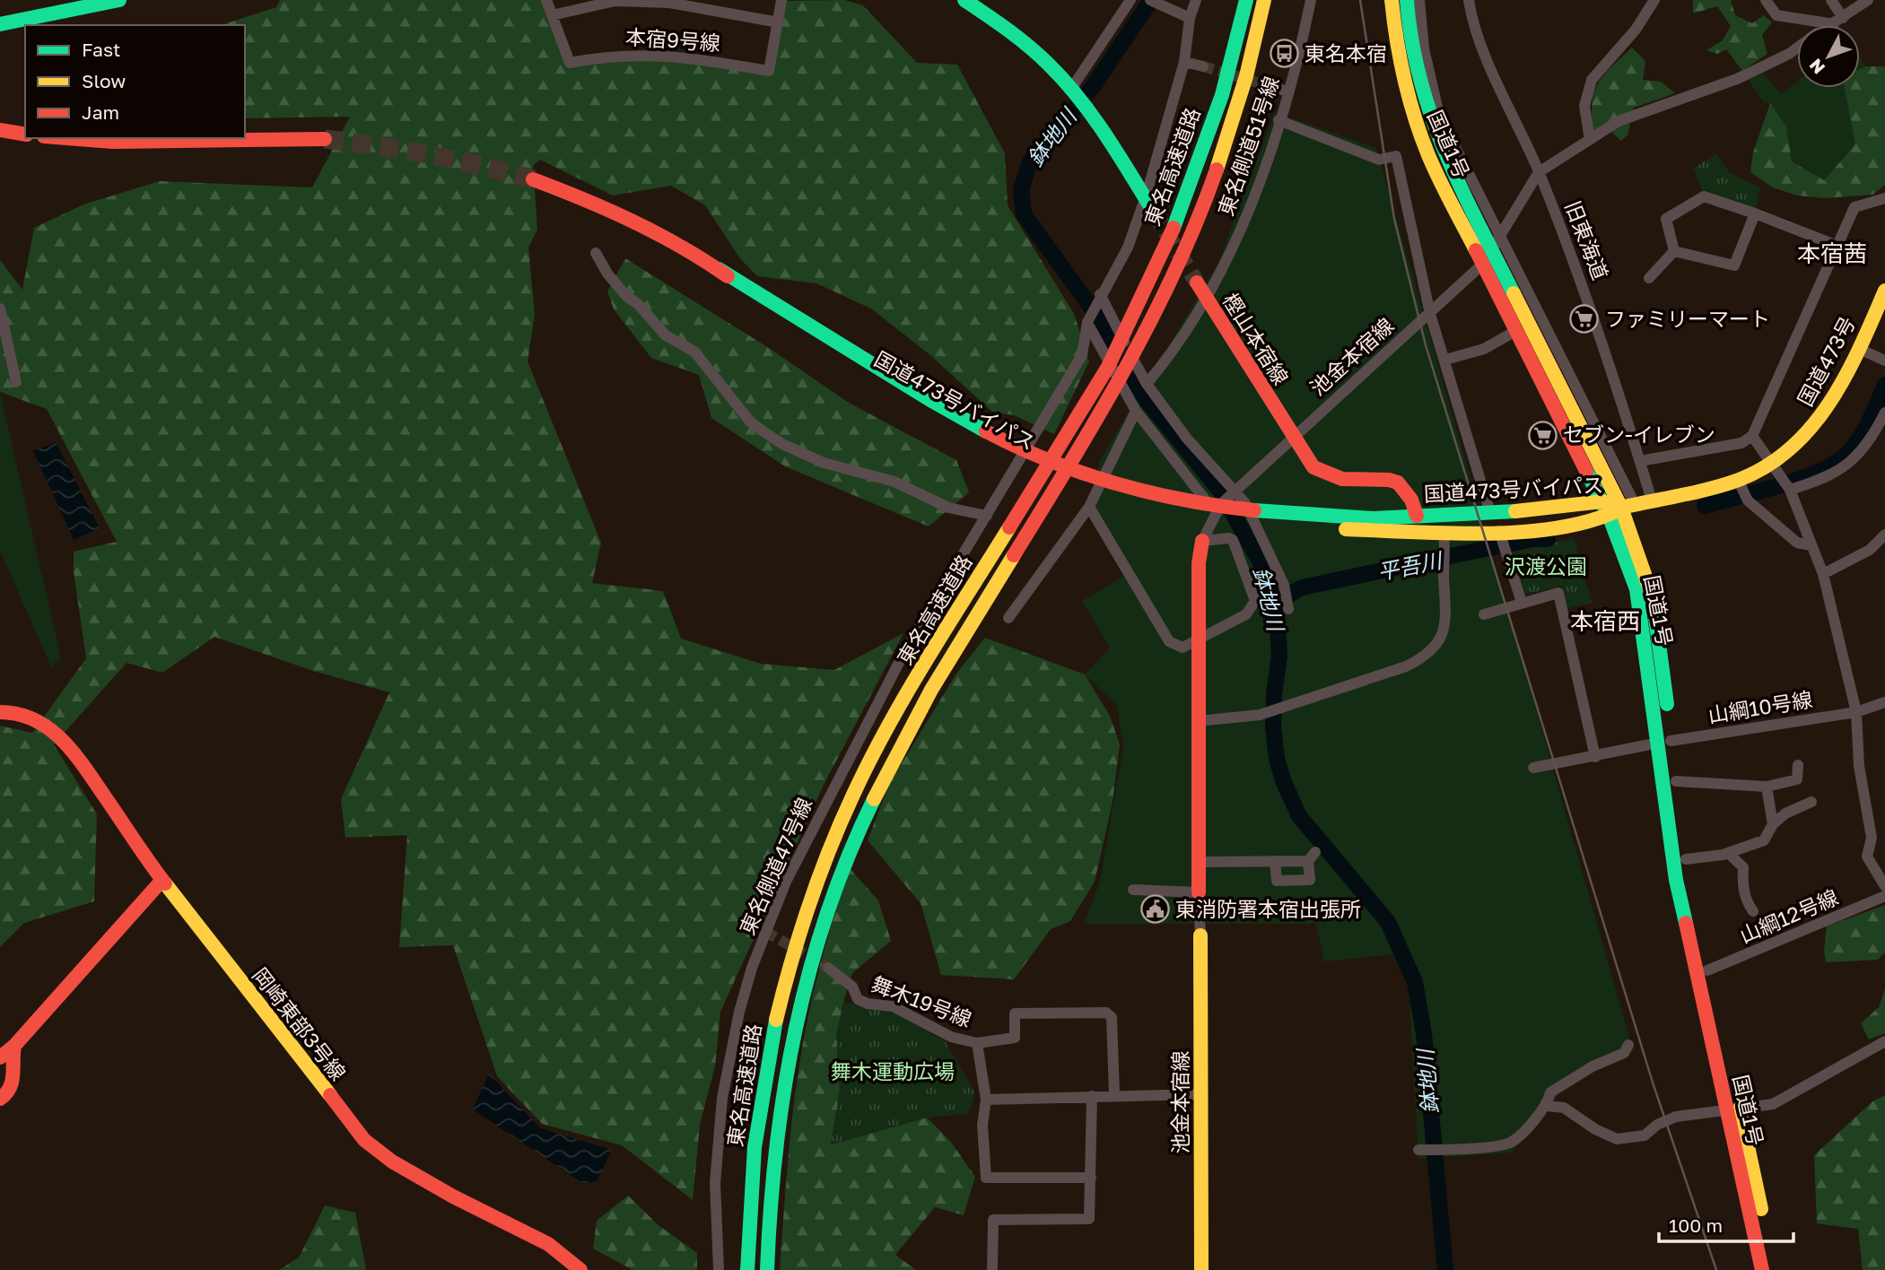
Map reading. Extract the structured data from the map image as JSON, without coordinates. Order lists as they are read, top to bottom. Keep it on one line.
{"streets":{"main road":["国道1号","東名高速道路","樫山本宿線","池金本宿線","国道473号","国道473号バイパス","岡崎東部3号線"],"street":["本宿9号線","東名側道51号線","旧東海道","山綱10号線","東名側道47号線","山綱12号線","舞木19号線"]},"crossings":[["国道1号","池金本宿線"],["国道1号","国道473号"],["国道1号","国道473号バイパス"],["国道1号","山綱10号線"],["国道1号","山綱12号線"],["東名側道51号線","樫山本宿線"],["旧東海道","池金本宿線"],["旧東海道","国道473号"],["樫山本宿線","池金本宿線"],["樫山本宿線","国道473号バイパス"],["国道473号","国道473号バイパス"]],"districts":["本宿茜","本宿西"],"water":["鉢地川","平吾川"],"parks":["沢渡公園","舞木運動広場"],"places":{"bus stop":["東名本宿"],"supermarket":["ファミリーマート","セブン-イレブン"],"public building":["東消防署本宿出張所"]},"legend":["Fast","Slow","Jam"],"scale_bar":"100 m","north":"bottom left"}
